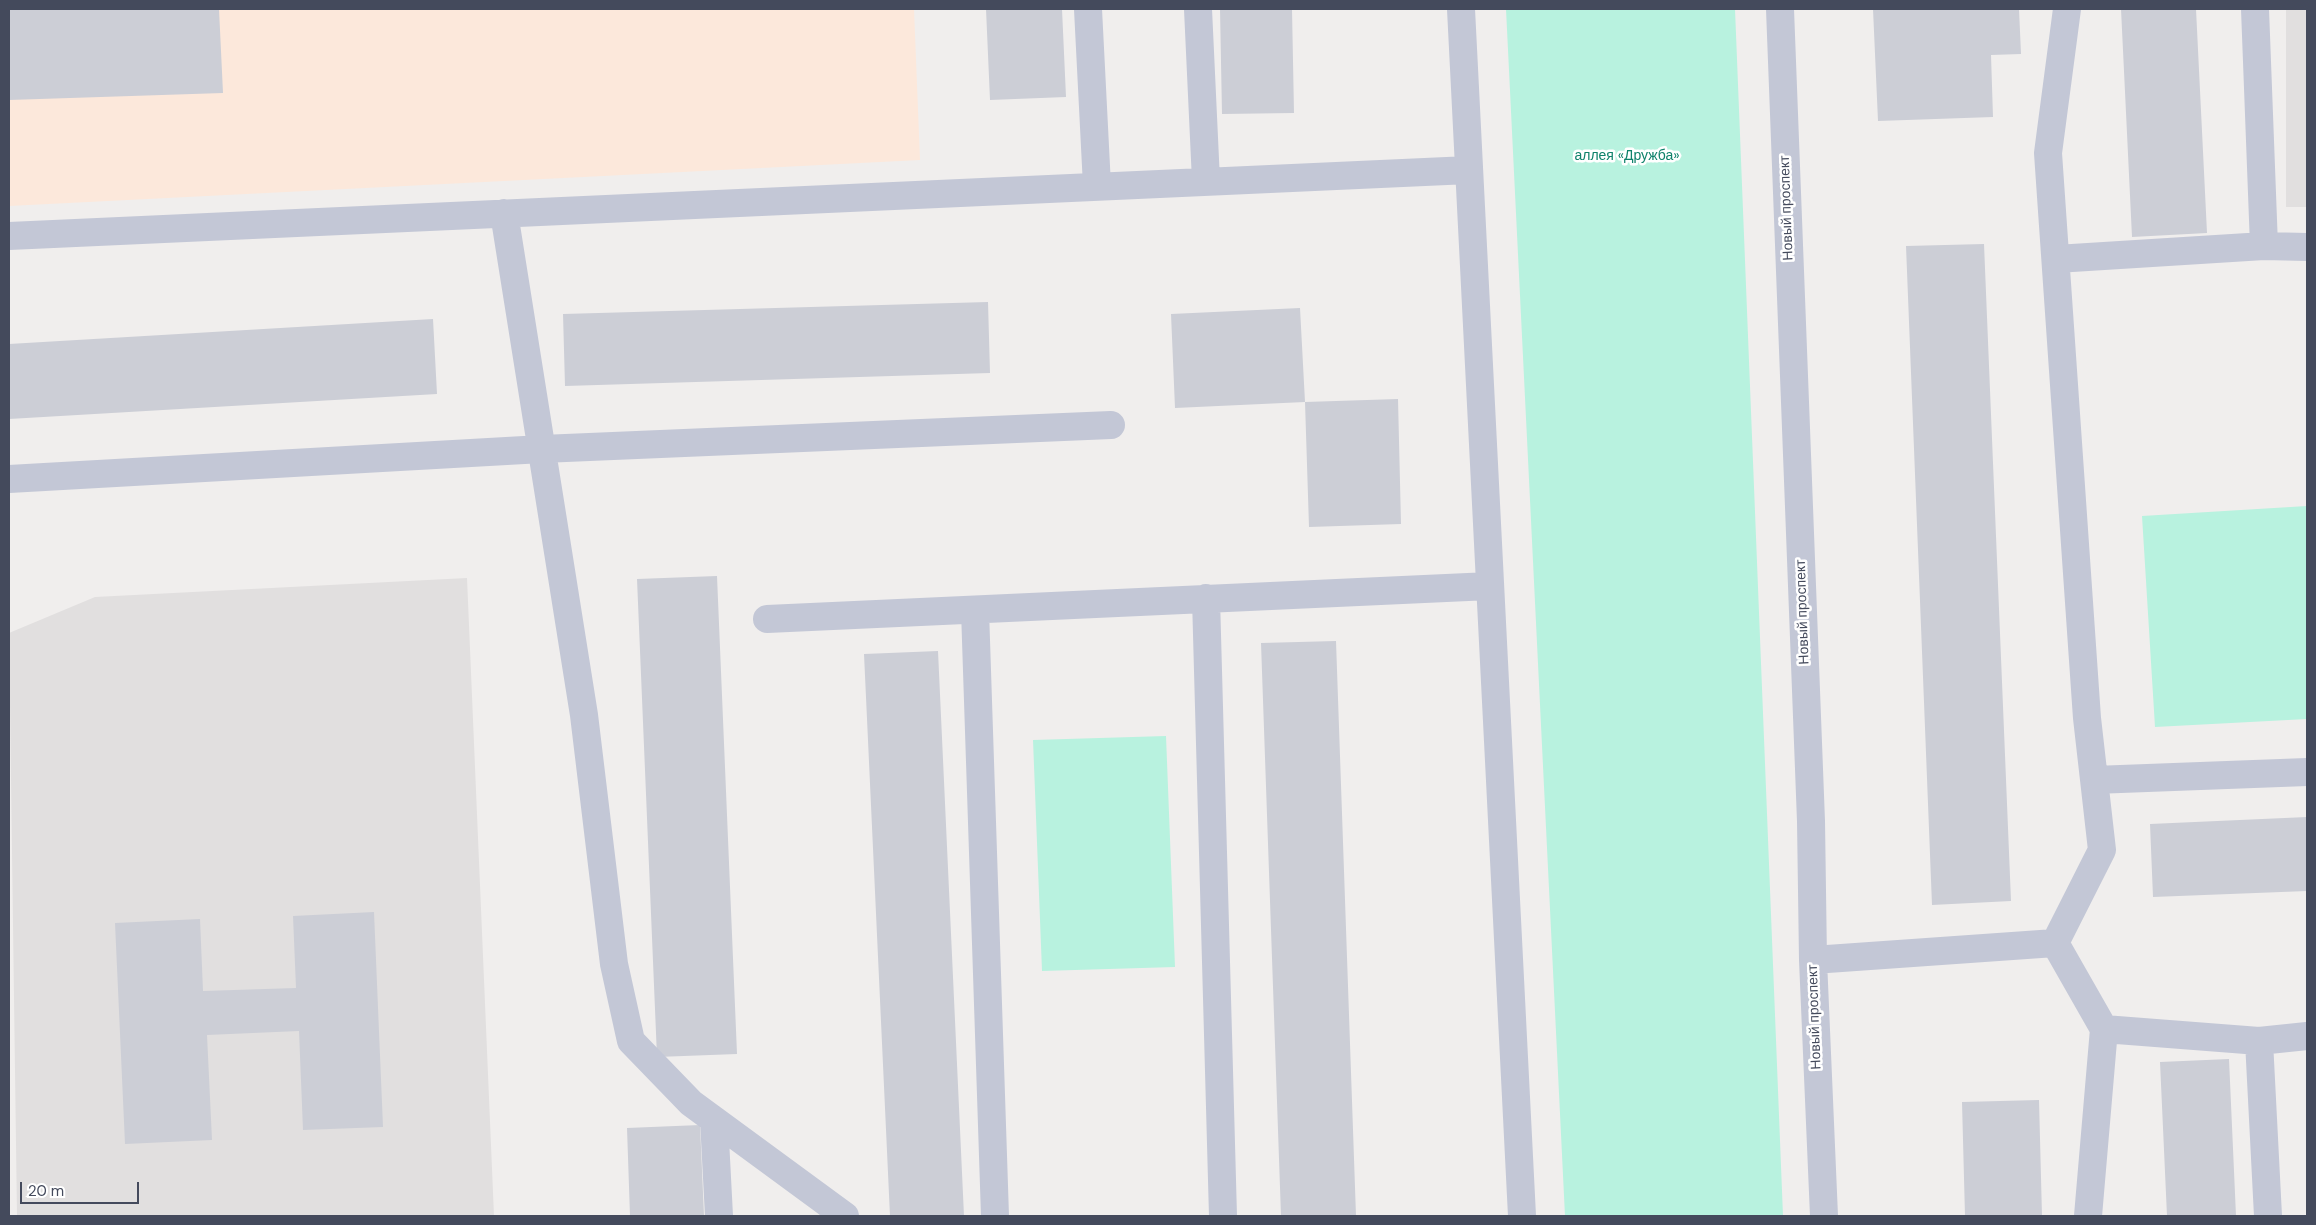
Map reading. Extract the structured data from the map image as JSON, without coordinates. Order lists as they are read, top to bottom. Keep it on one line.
{"streets":{"street":["Новый проспект"]},"parks":["аллея «Дружба»"],"scale_bar":"20 m"}
